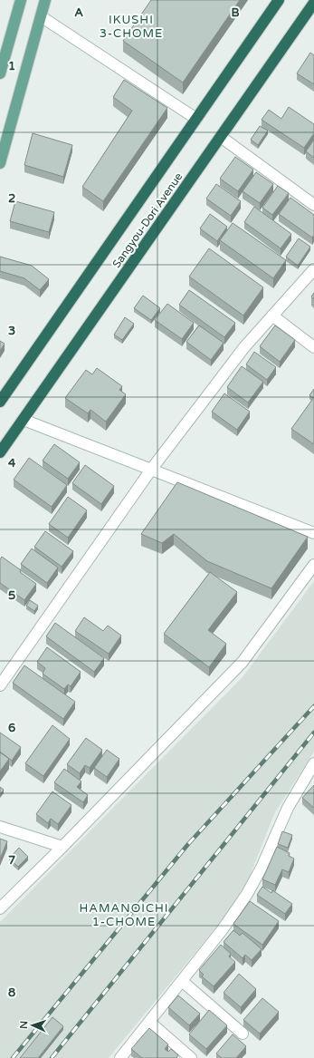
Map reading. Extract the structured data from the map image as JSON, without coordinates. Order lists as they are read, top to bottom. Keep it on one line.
{"streets":{"highway":["Sangyou-Dori Avenue"]},"districts":["IKUSHI 3-CHOME","HAMANOICHI 1-CHOME"],"north":"left","grid":{"columns":["A","B"],"rows":["1","2","3","4","5","6","7","8"]}}
